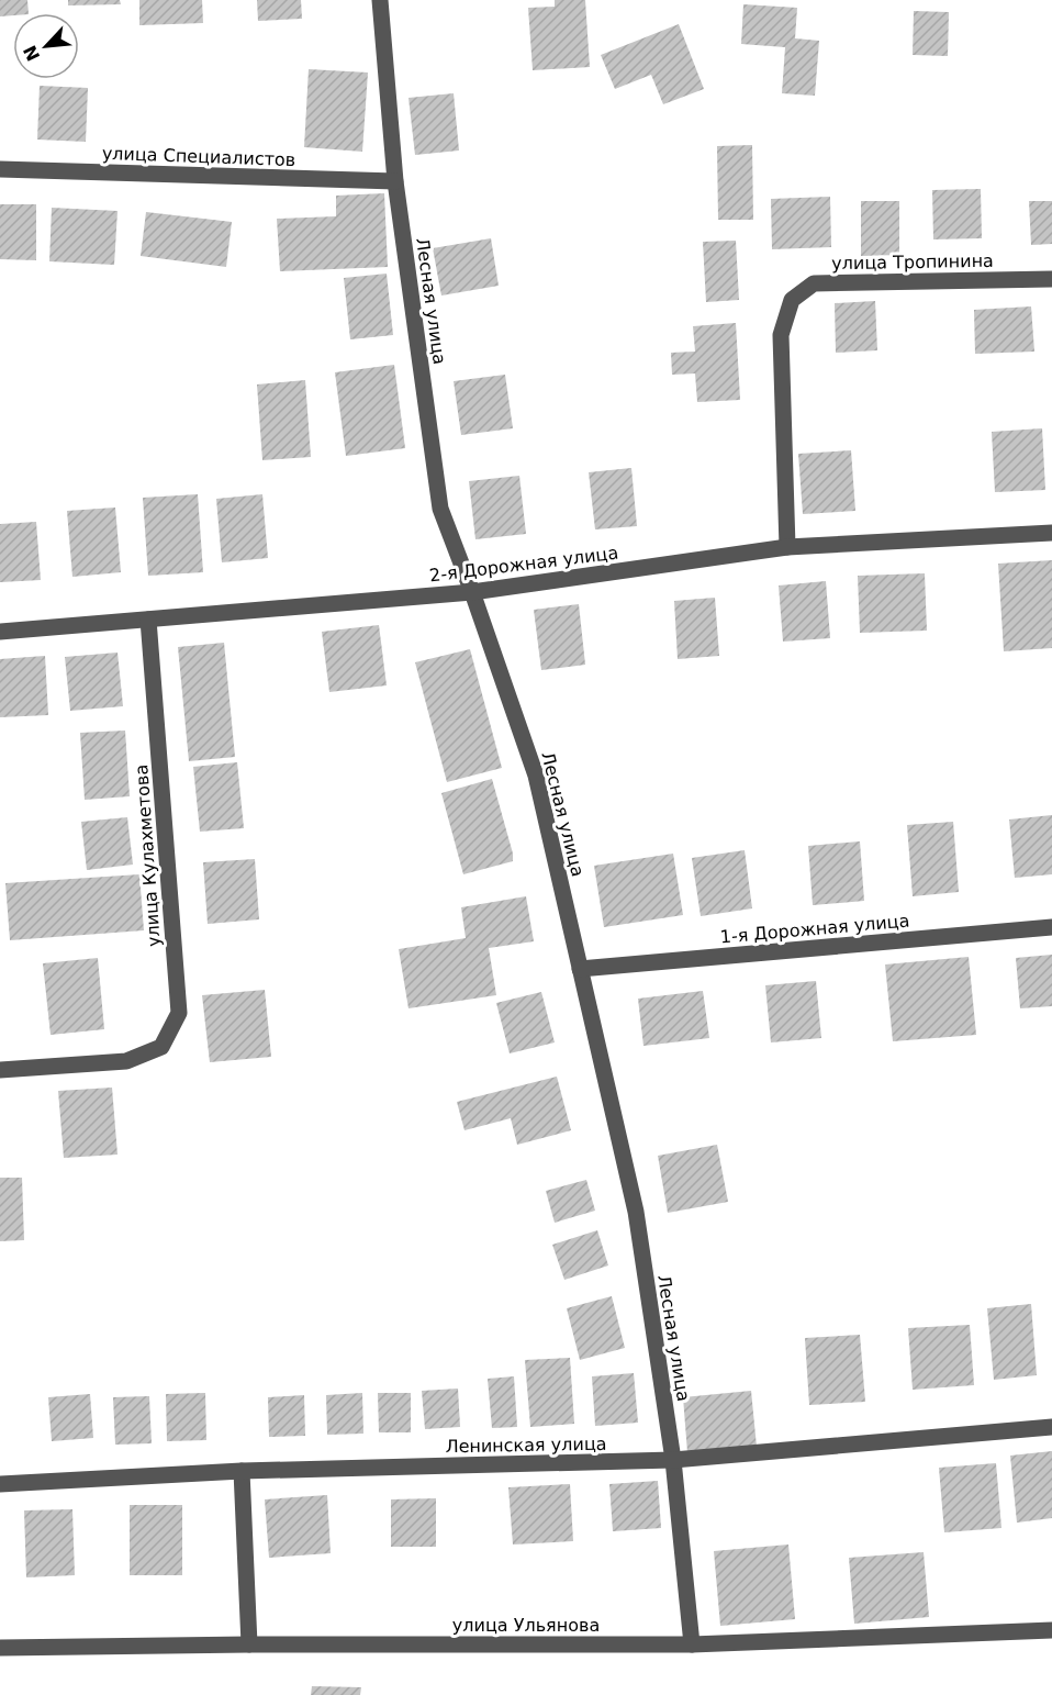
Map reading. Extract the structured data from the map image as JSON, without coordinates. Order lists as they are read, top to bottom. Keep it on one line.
{"streets":{"street":["улица Специалистов","улица Тропинина","Лесная улица","2-я Дорожная улица","улица Кулахметова","1-я Дорожная улица","Ленинская улица","улица Ульянова"]},"crossings":[["улица Специалистов","Лесная улица"],["улица Тропинина","2-я Дорожная улица"],["Лесная улица","2-я Дорожная улица"],["Лесная улица","1-я Дорожная улица"],["Лесная улица","Ленинская улица"],["Лесная улица","улица Ульянова"],["2-я Дорожная улица","улица Кулахметова"]],"north":"bottom left"}
